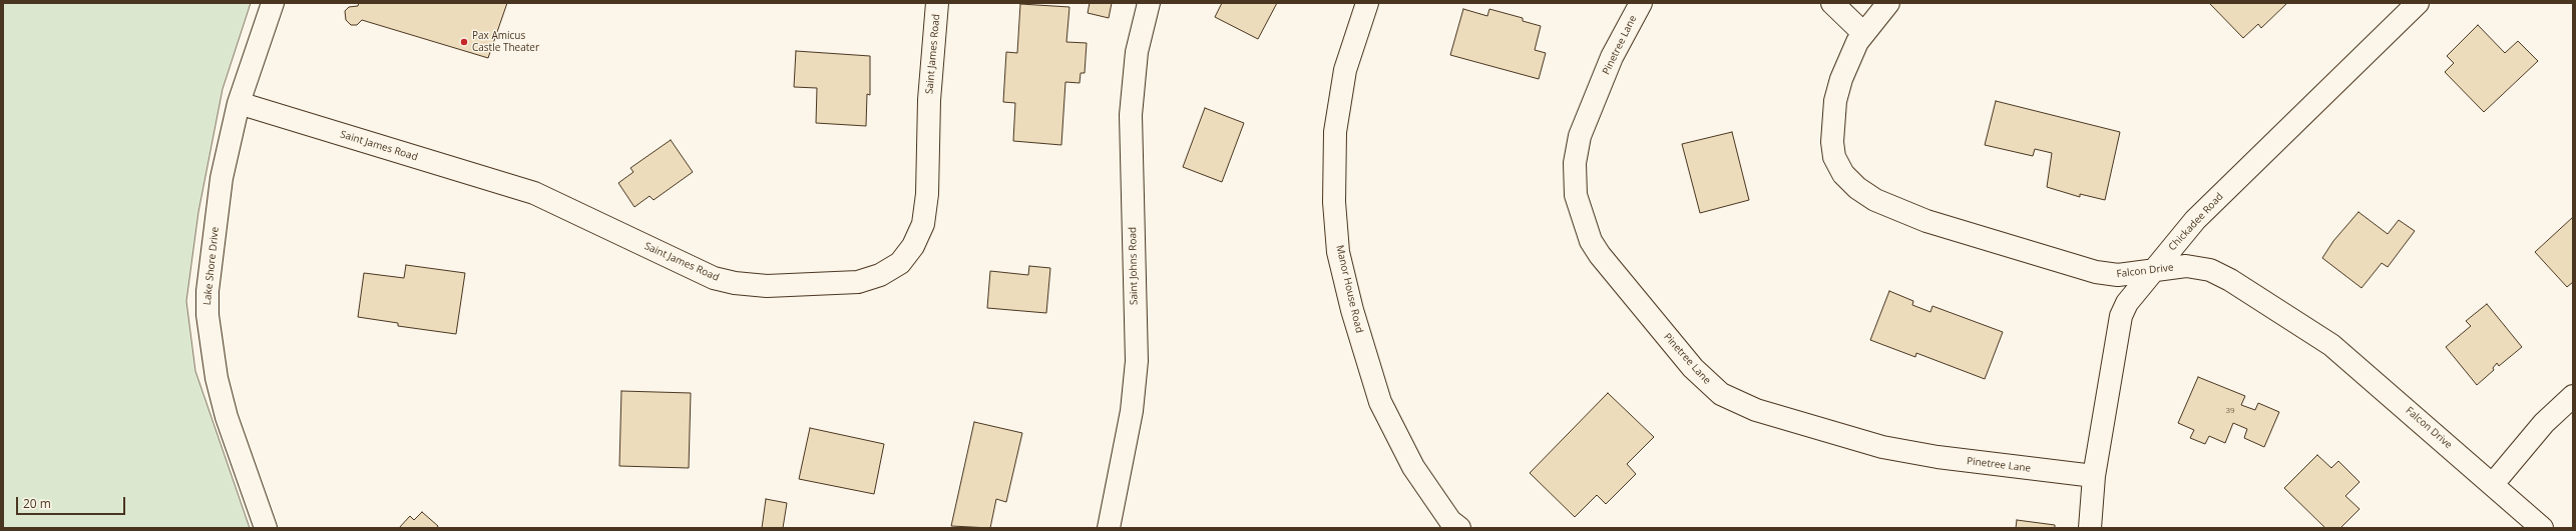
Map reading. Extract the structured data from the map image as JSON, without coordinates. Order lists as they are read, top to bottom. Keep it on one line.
{"streets":{"street":["Pinetree Lane","Saint James Road","Chickadee Road","Lake Shore Drive","Saint Johns Road","Falcon Drive","Manor House Road"]},"crossings":[["Pinetree Lane","Chickadee Road"],["Saint James Road","Lake Shore Drive"],["Chickadee Road","Falcon Drive"]],"places":["Pax Amicus Castle Theater"],"house_numbers":["39"],"scale_bar":"20 m"}
